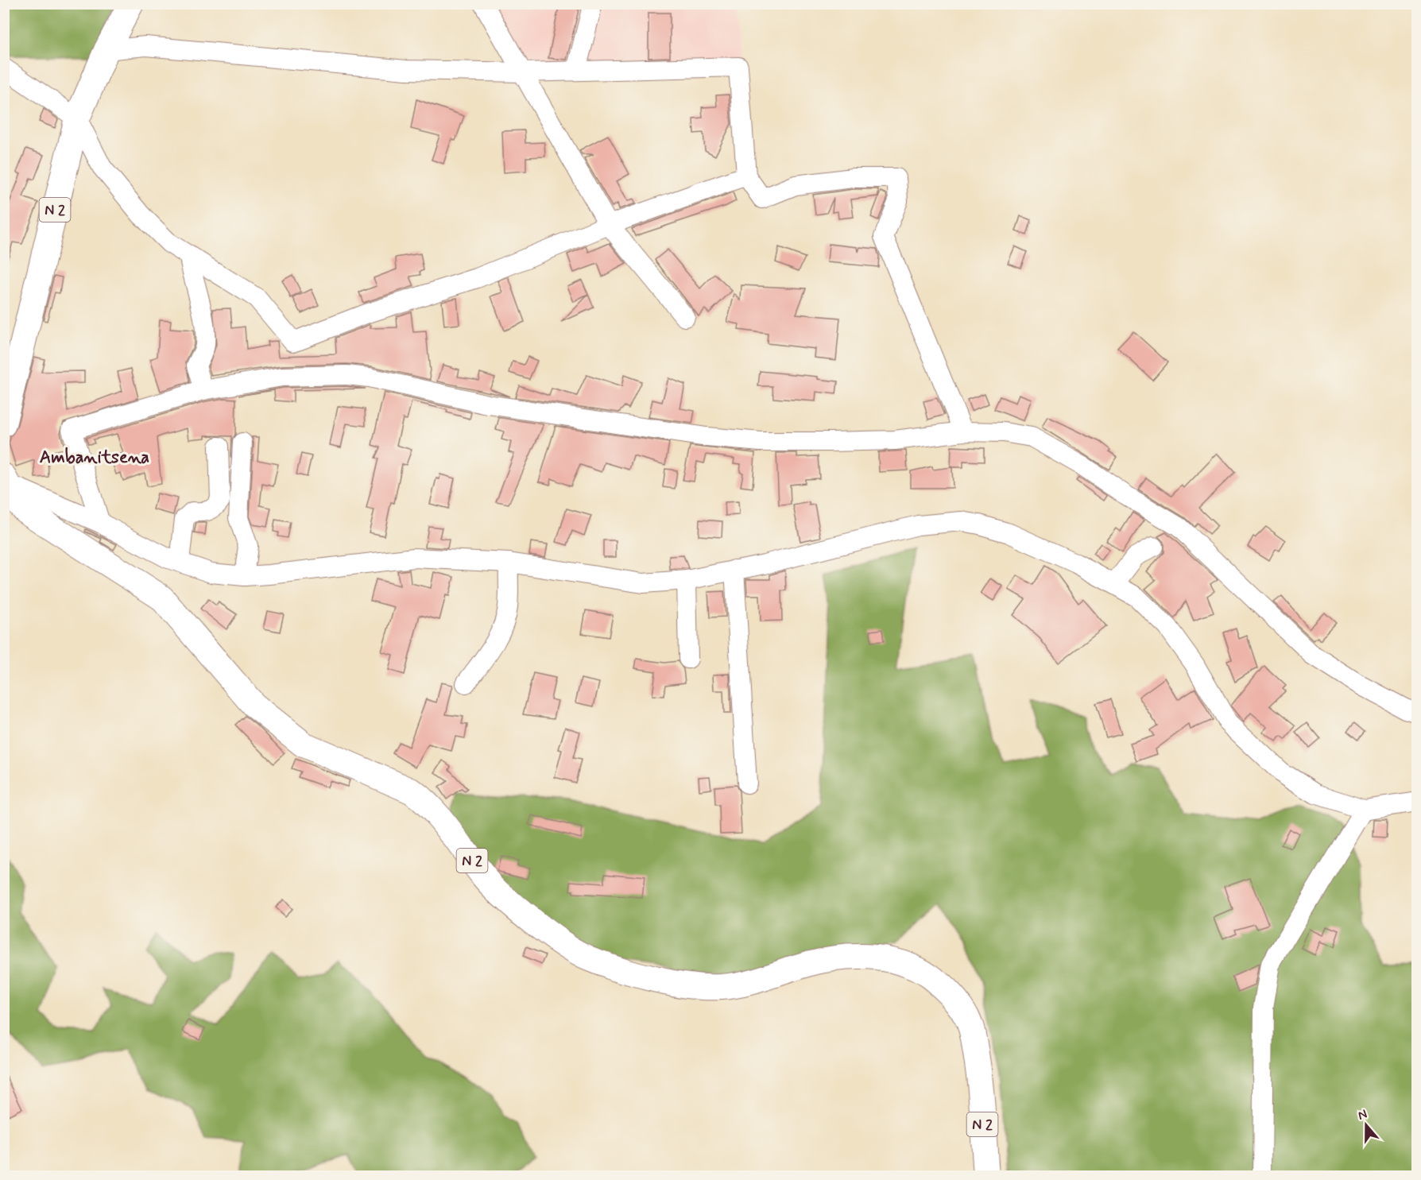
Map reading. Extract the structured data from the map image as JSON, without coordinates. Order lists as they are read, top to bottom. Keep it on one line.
{"streets":{"main road":["N 2"]},"districts":["Ambanitsena"],"north":"top"}
